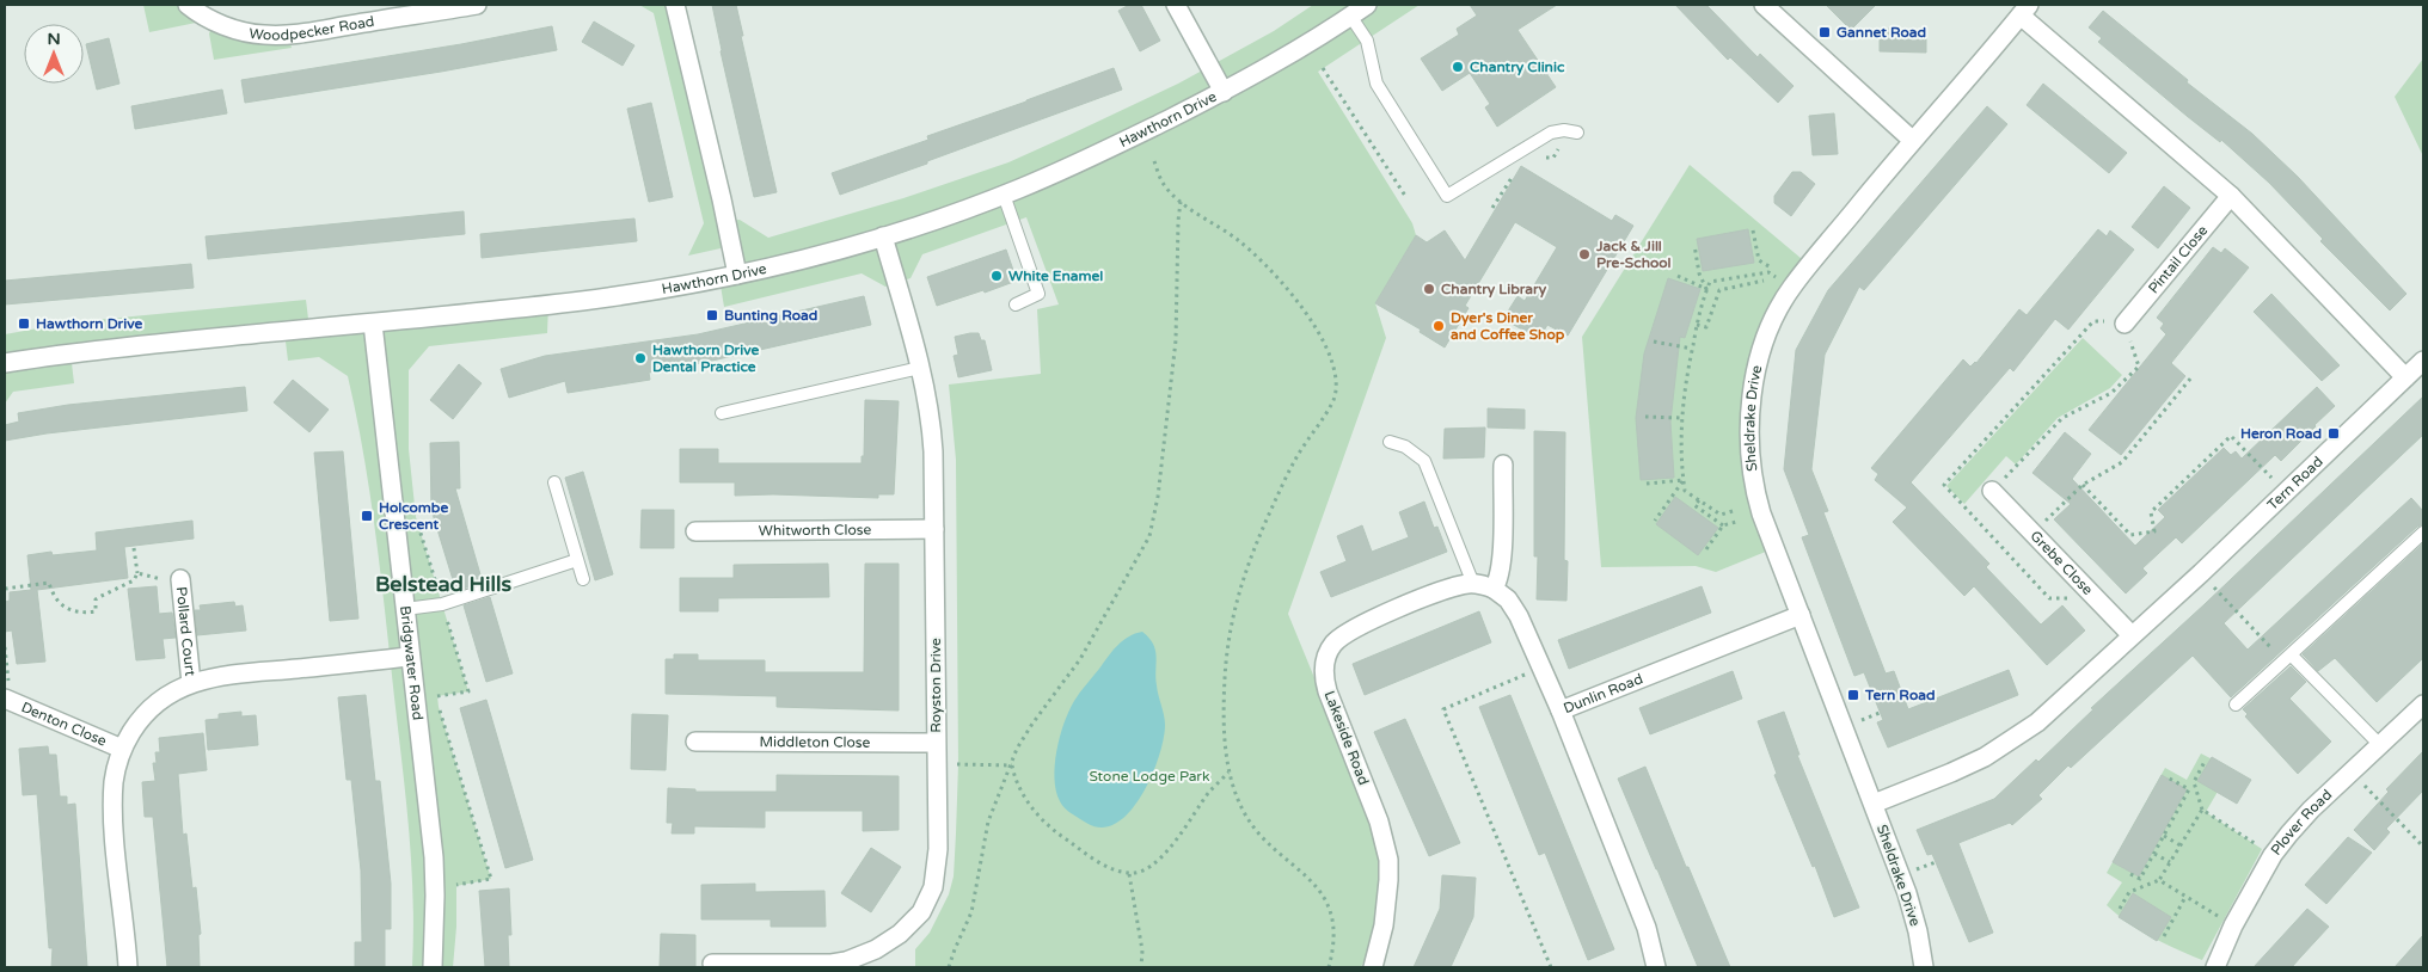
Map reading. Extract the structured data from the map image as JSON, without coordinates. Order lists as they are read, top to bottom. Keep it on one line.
{"streets":{"street":["Woodpecker Road","Hawthorn Drive","Pintail Close","Sheldrake Drive","Tern Road","Whitworth Close","Grebe Close","Pollard Court","Bridgwater Road","Royston Drive","Dunlin Road","Denton Close","Lakeside Road","Middleton Close","Plover Road"]},"crossings":[["Hawthorn Drive","Bridgwater Road"],["Hawthorn Drive","Royston Drive"],["Sheldrake Drive","Tern Road"],["Sheldrake Drive","Dunlin Road"],["Tern Road","Grebe Close"],["Whitworth Close","Royston Drive"],["Royston Drive","Middleton Close"]],"districts":["Belstead Hills"],"parks":["Stone Lodge Park"],"places":{"transit":["Gannet Road","Bunting Road","Hawthorn Drive","Heron Road","Holcombe Crescent","Tern Road"],"other":["Chantry Clinic","Jack & Jill Pre-School","White Enamel","Chantry Library","Dyer's Diner and Coffee Shop","Hawthorn Drive Dental Practice"]},"north":"top"}
